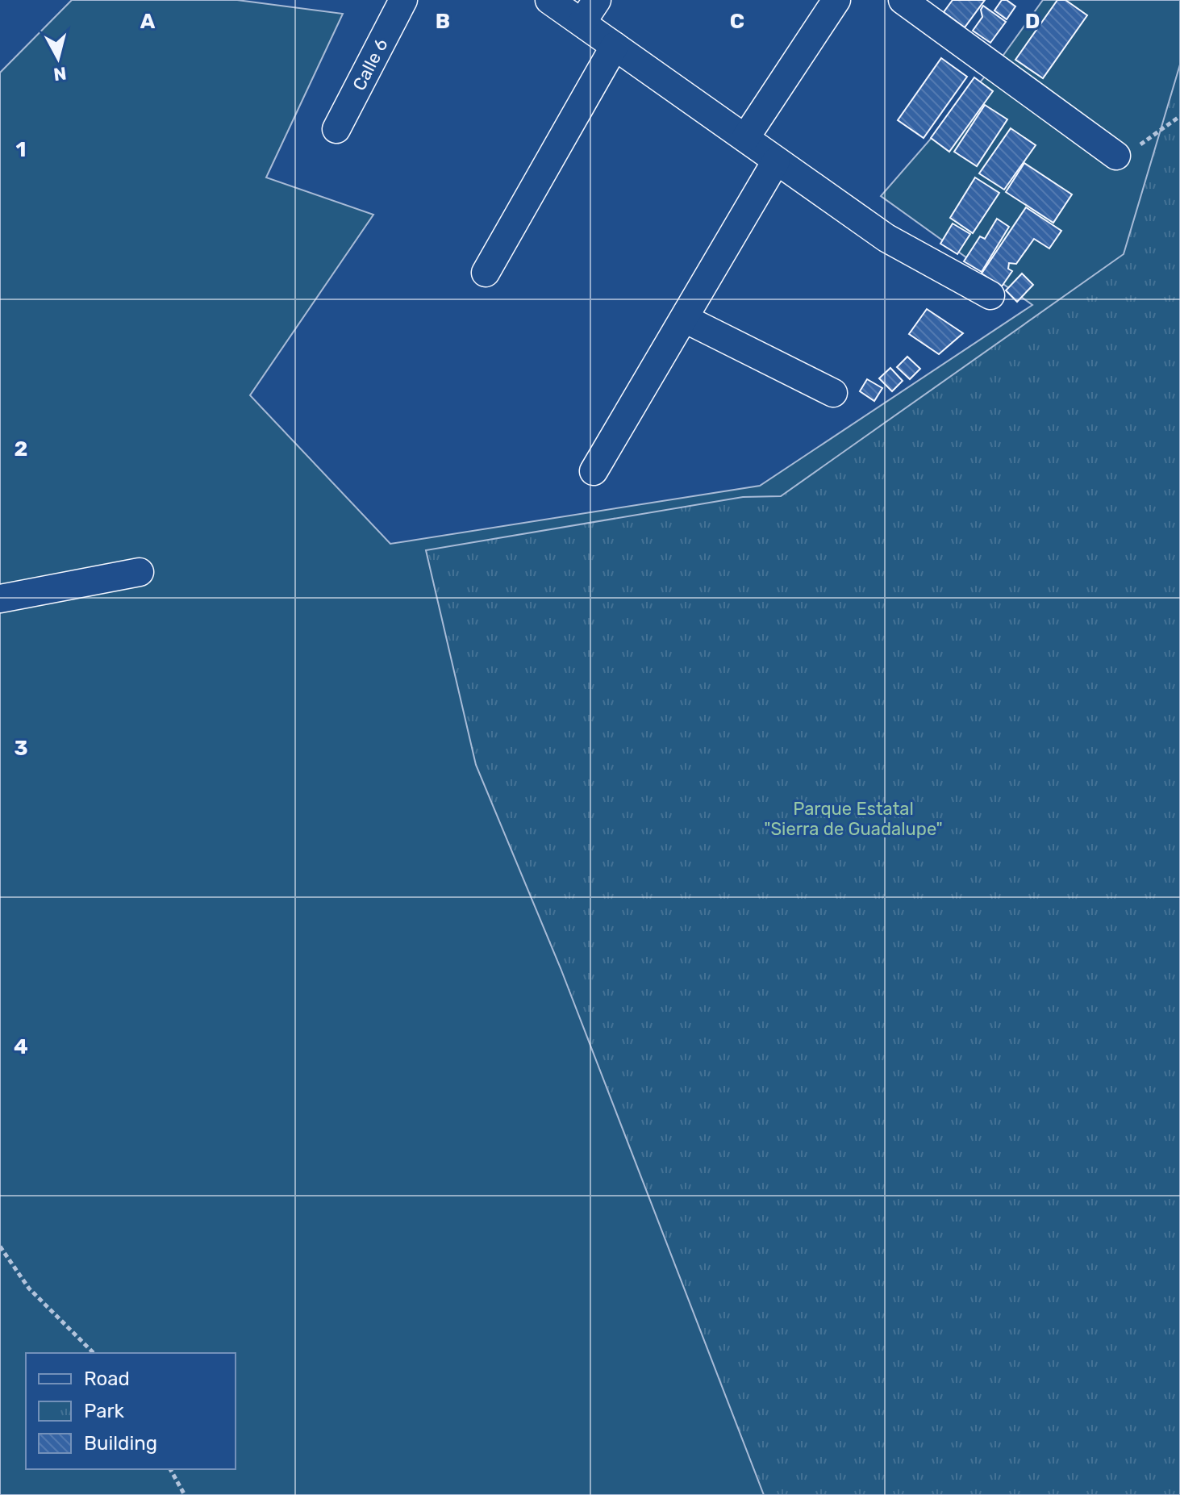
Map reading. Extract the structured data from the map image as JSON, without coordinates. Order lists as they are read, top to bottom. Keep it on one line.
{"streets":{"street":["Calle 6"]},"parks":["Parque Estatal \"Sierra de Guadalupe\""],"legend":["Road","Park","Building"],"north":"bottom","grid":{"columns":["A","B","C","D"],"rows":["1","2","3","4"]}}
